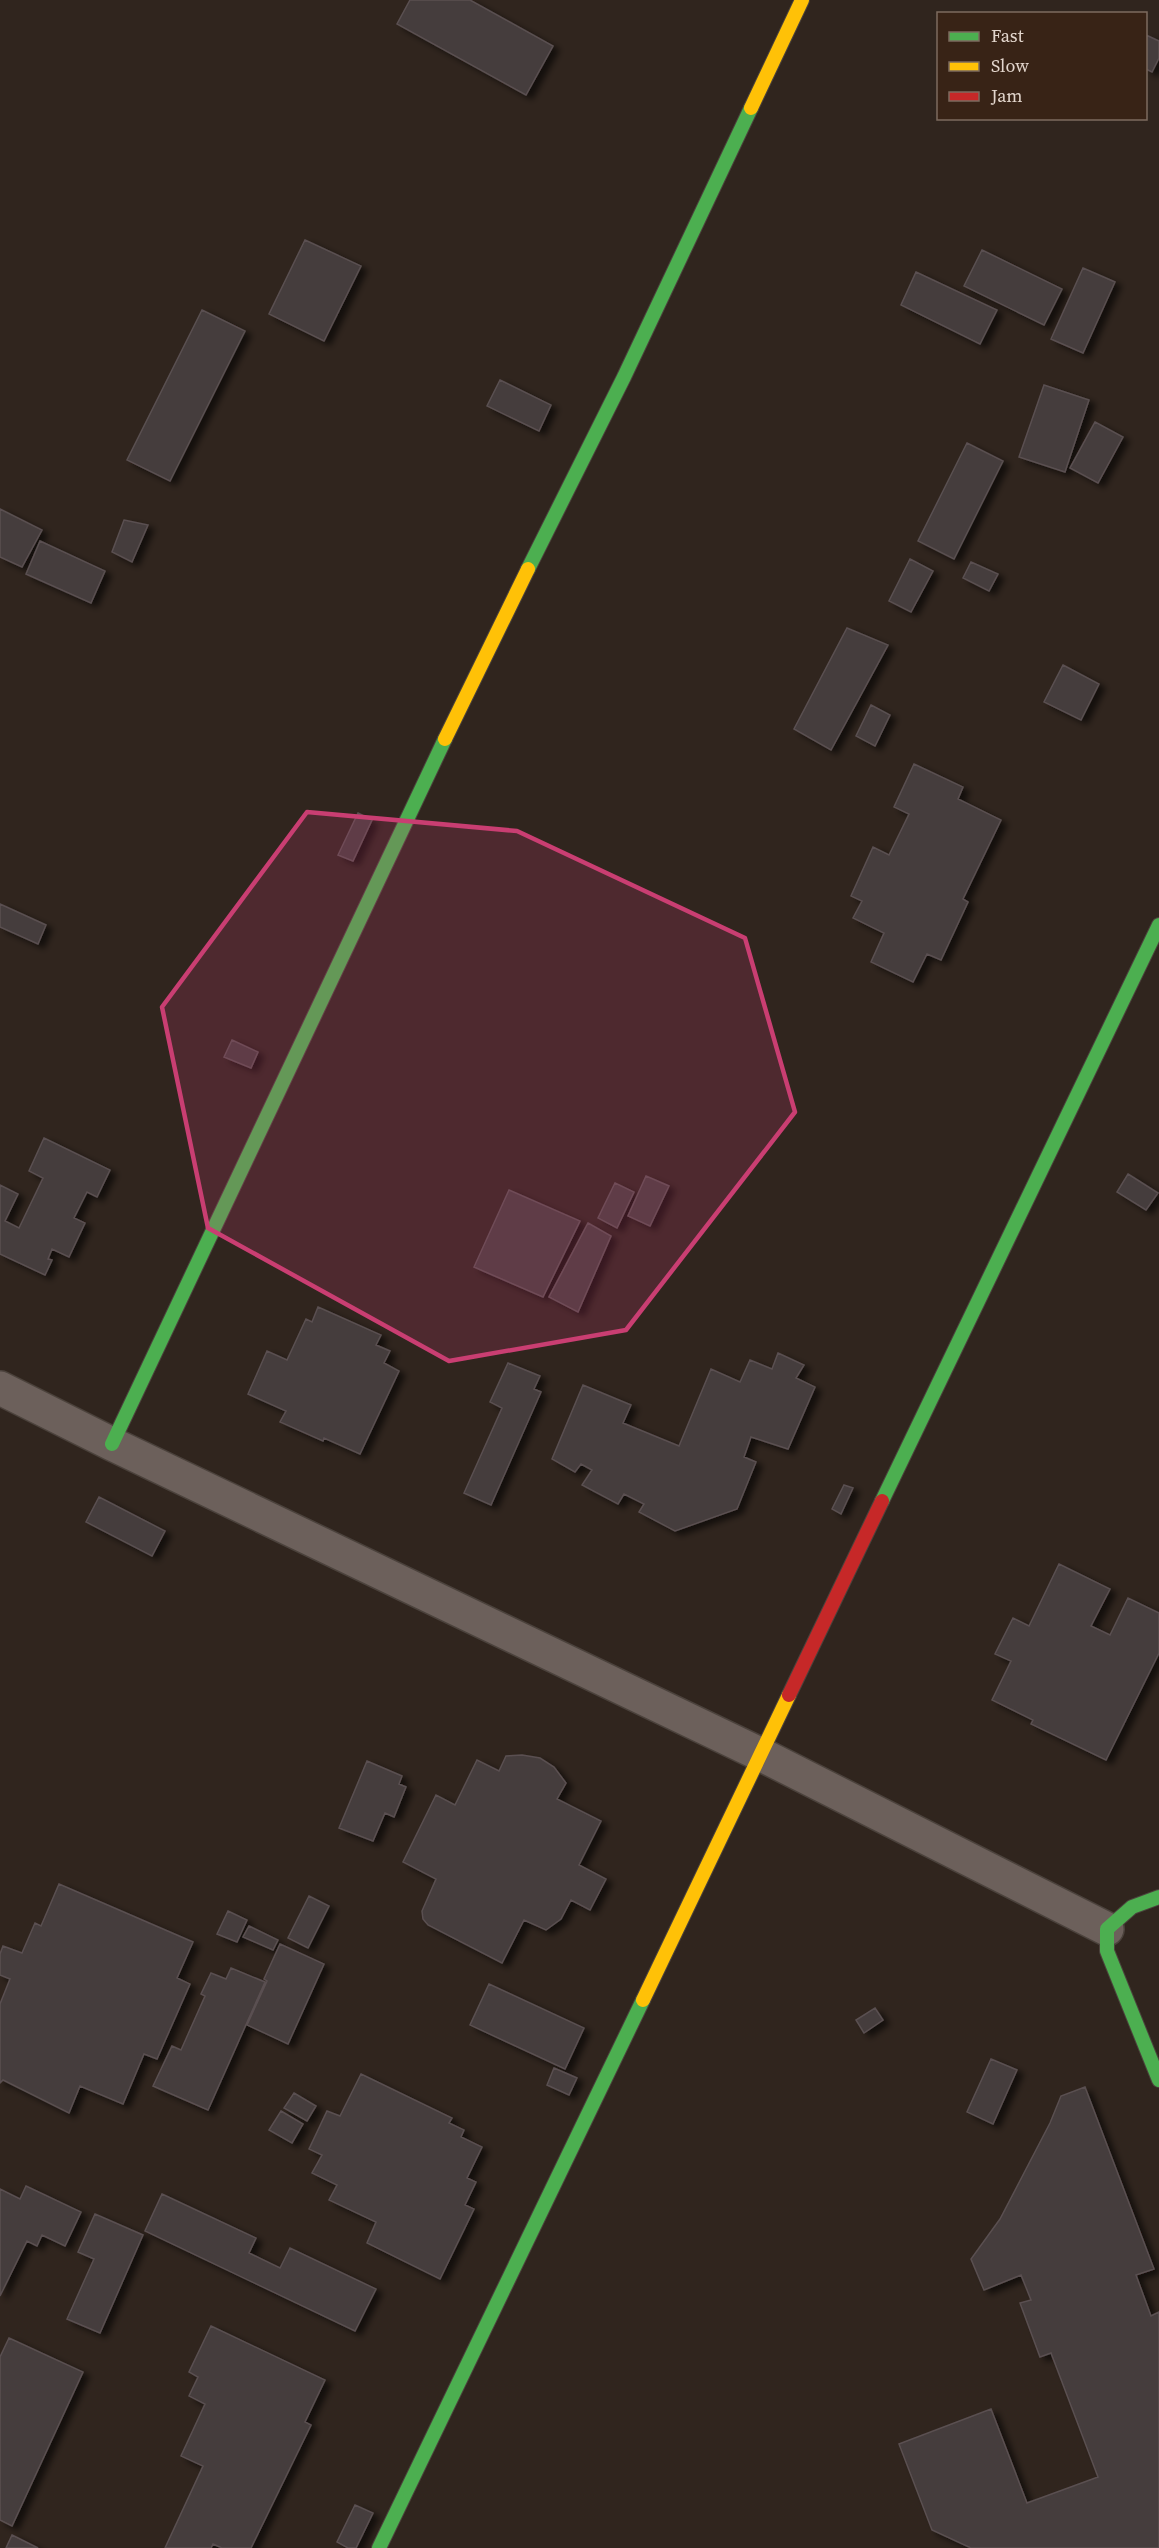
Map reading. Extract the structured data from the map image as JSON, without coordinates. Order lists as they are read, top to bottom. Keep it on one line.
{"legend":["Fast","Slow","Jam"]}
